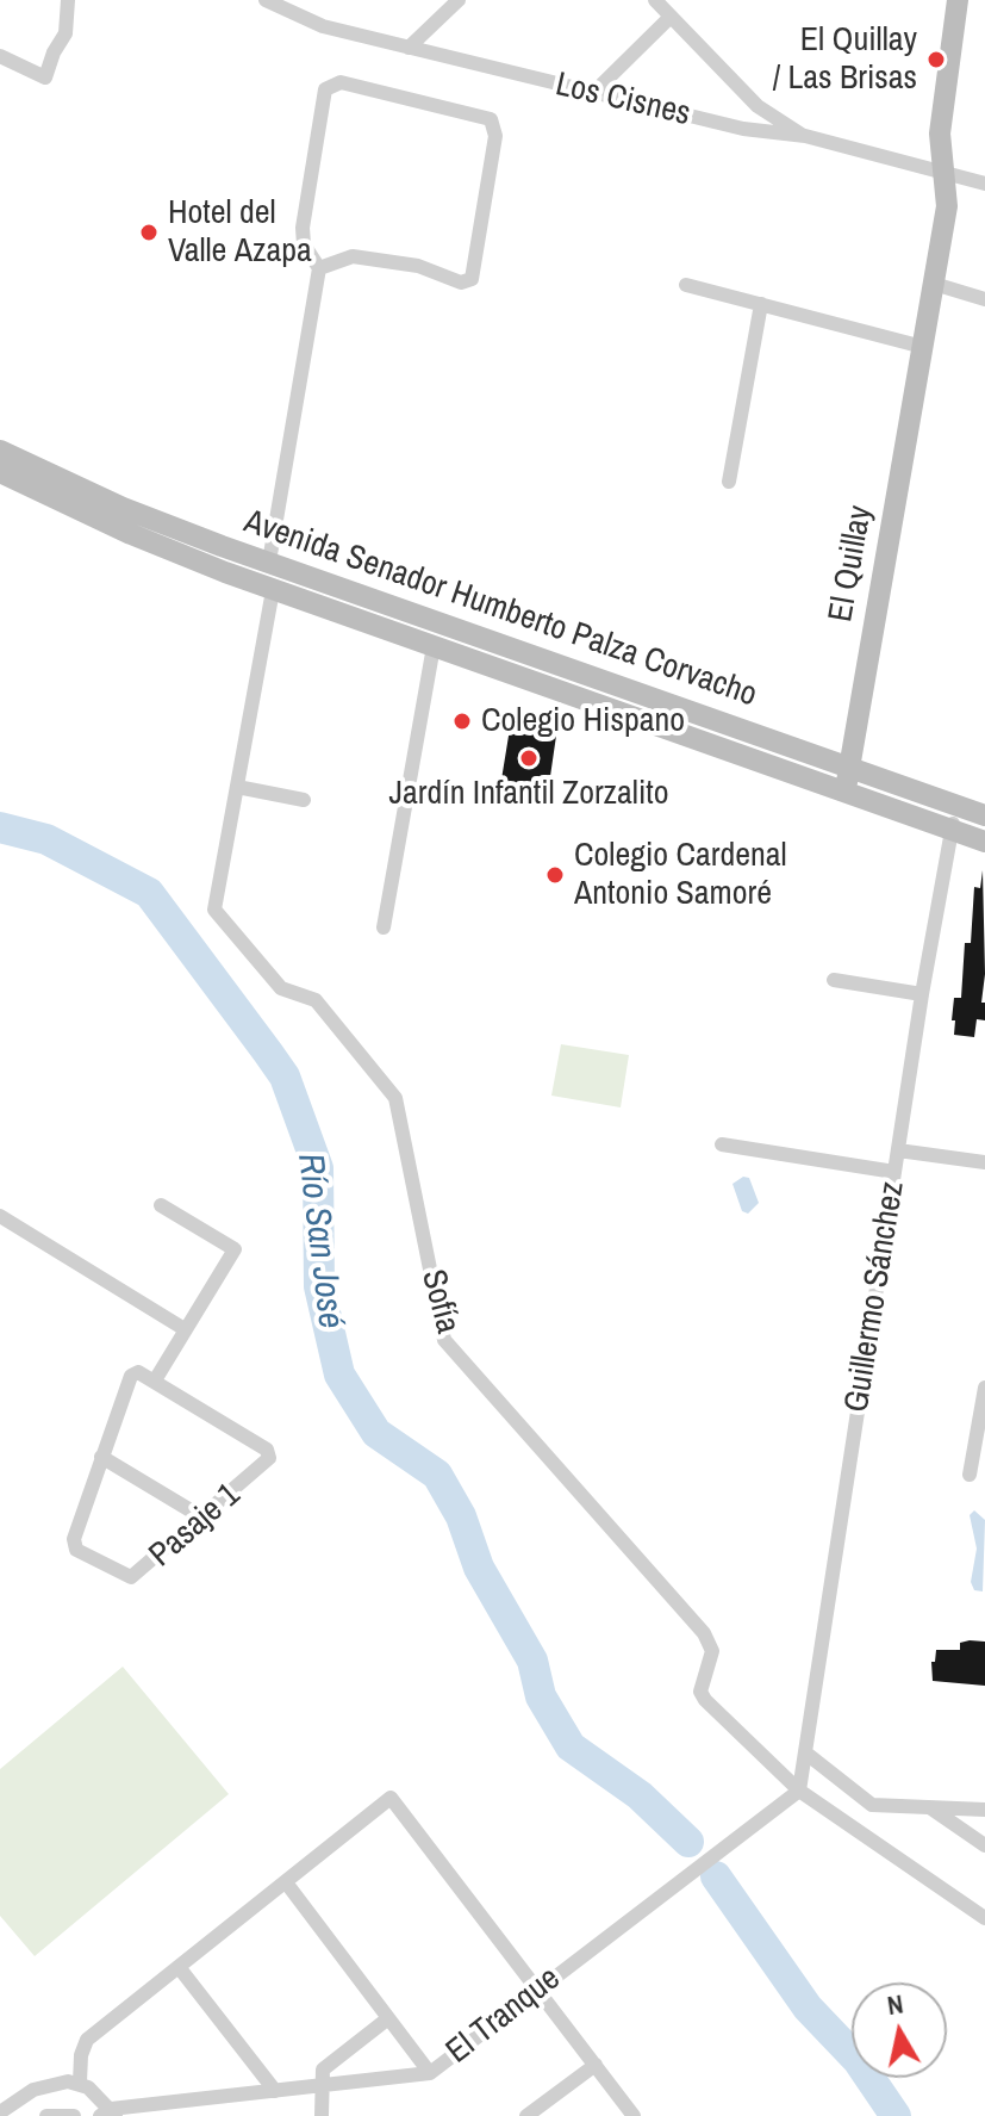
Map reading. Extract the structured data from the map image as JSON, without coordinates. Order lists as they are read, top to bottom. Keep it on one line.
{"streets":{"main road":["El Quillay","Avenida Senador Humberto Palza Corvacho"],"street":["Los Cisnes","Guillermo Sánchez","Sofía","Pasaje 1","El Tranque"]},"crossings":[["Los Cisnes","El Quillay"],["El Quillay","Avenida Senador Humberto Palza Corvacho"],["Avenida Senador Humberto Palza Corvacho","Guillermo Sánchez"],["Avenida Senador Humberto Palza Corvacho","Sofía"],["Guillermo Sánchez","Sofía"],["Guillermo Sánchez","El Tranque"],["Sofía","El Tranque"]],"water":["Río San José"],"places":["El Quillay / Las Brisas","Hotel del Valle Azapa","Colegio Hispano","Jardín Infantil Zorzalito","Colegio Cardenal Antonio Samoré"],"north":"top"}
